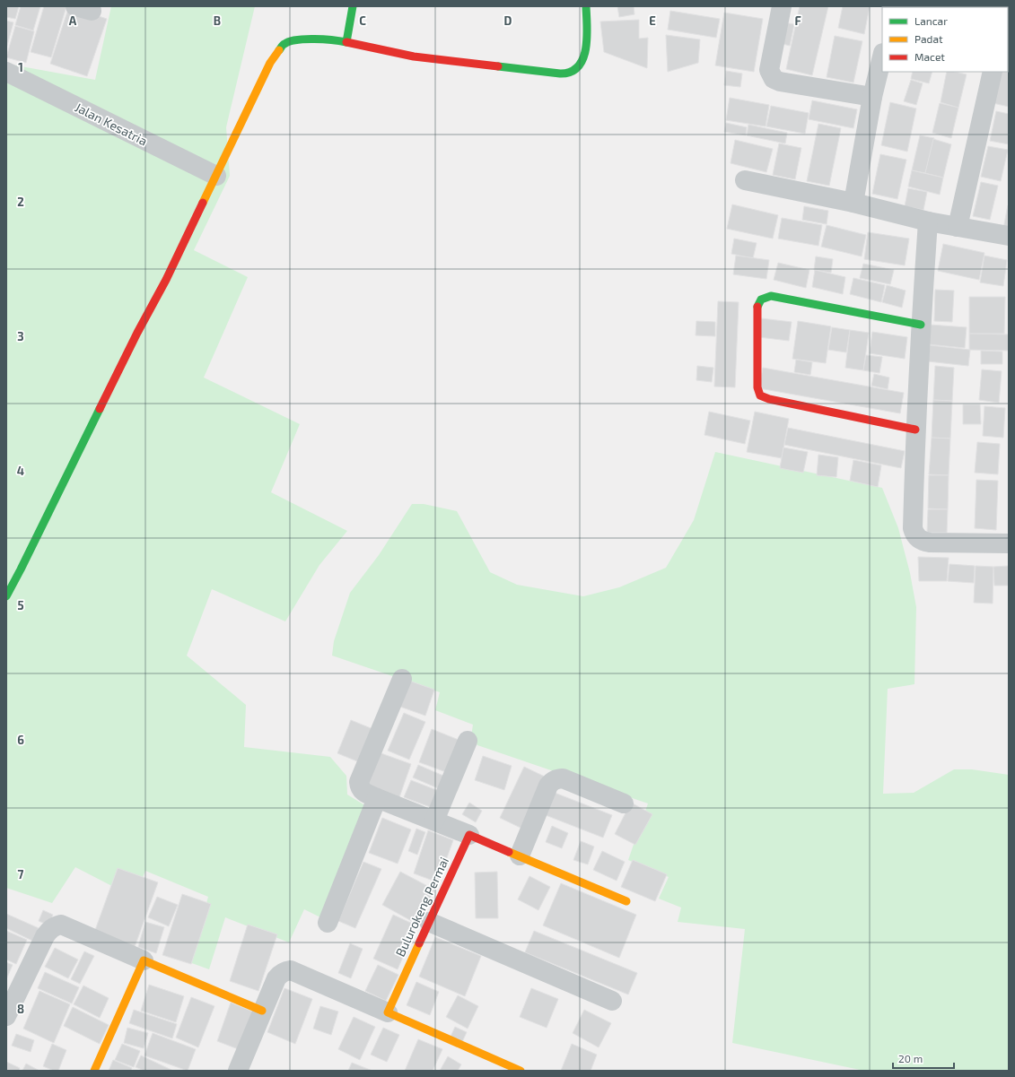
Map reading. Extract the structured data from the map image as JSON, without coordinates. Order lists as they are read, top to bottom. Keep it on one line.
{"streets":{"street":["Jalan Kesatria","Bulurokeng Permai"]},"legend":["Lancar","Padat","Macet"],"scale_bar":"20 m","grid":{"columns":["A","B","C","D","E","F"],"rows":["1","2","3","4","5","6","7","8"]}}
